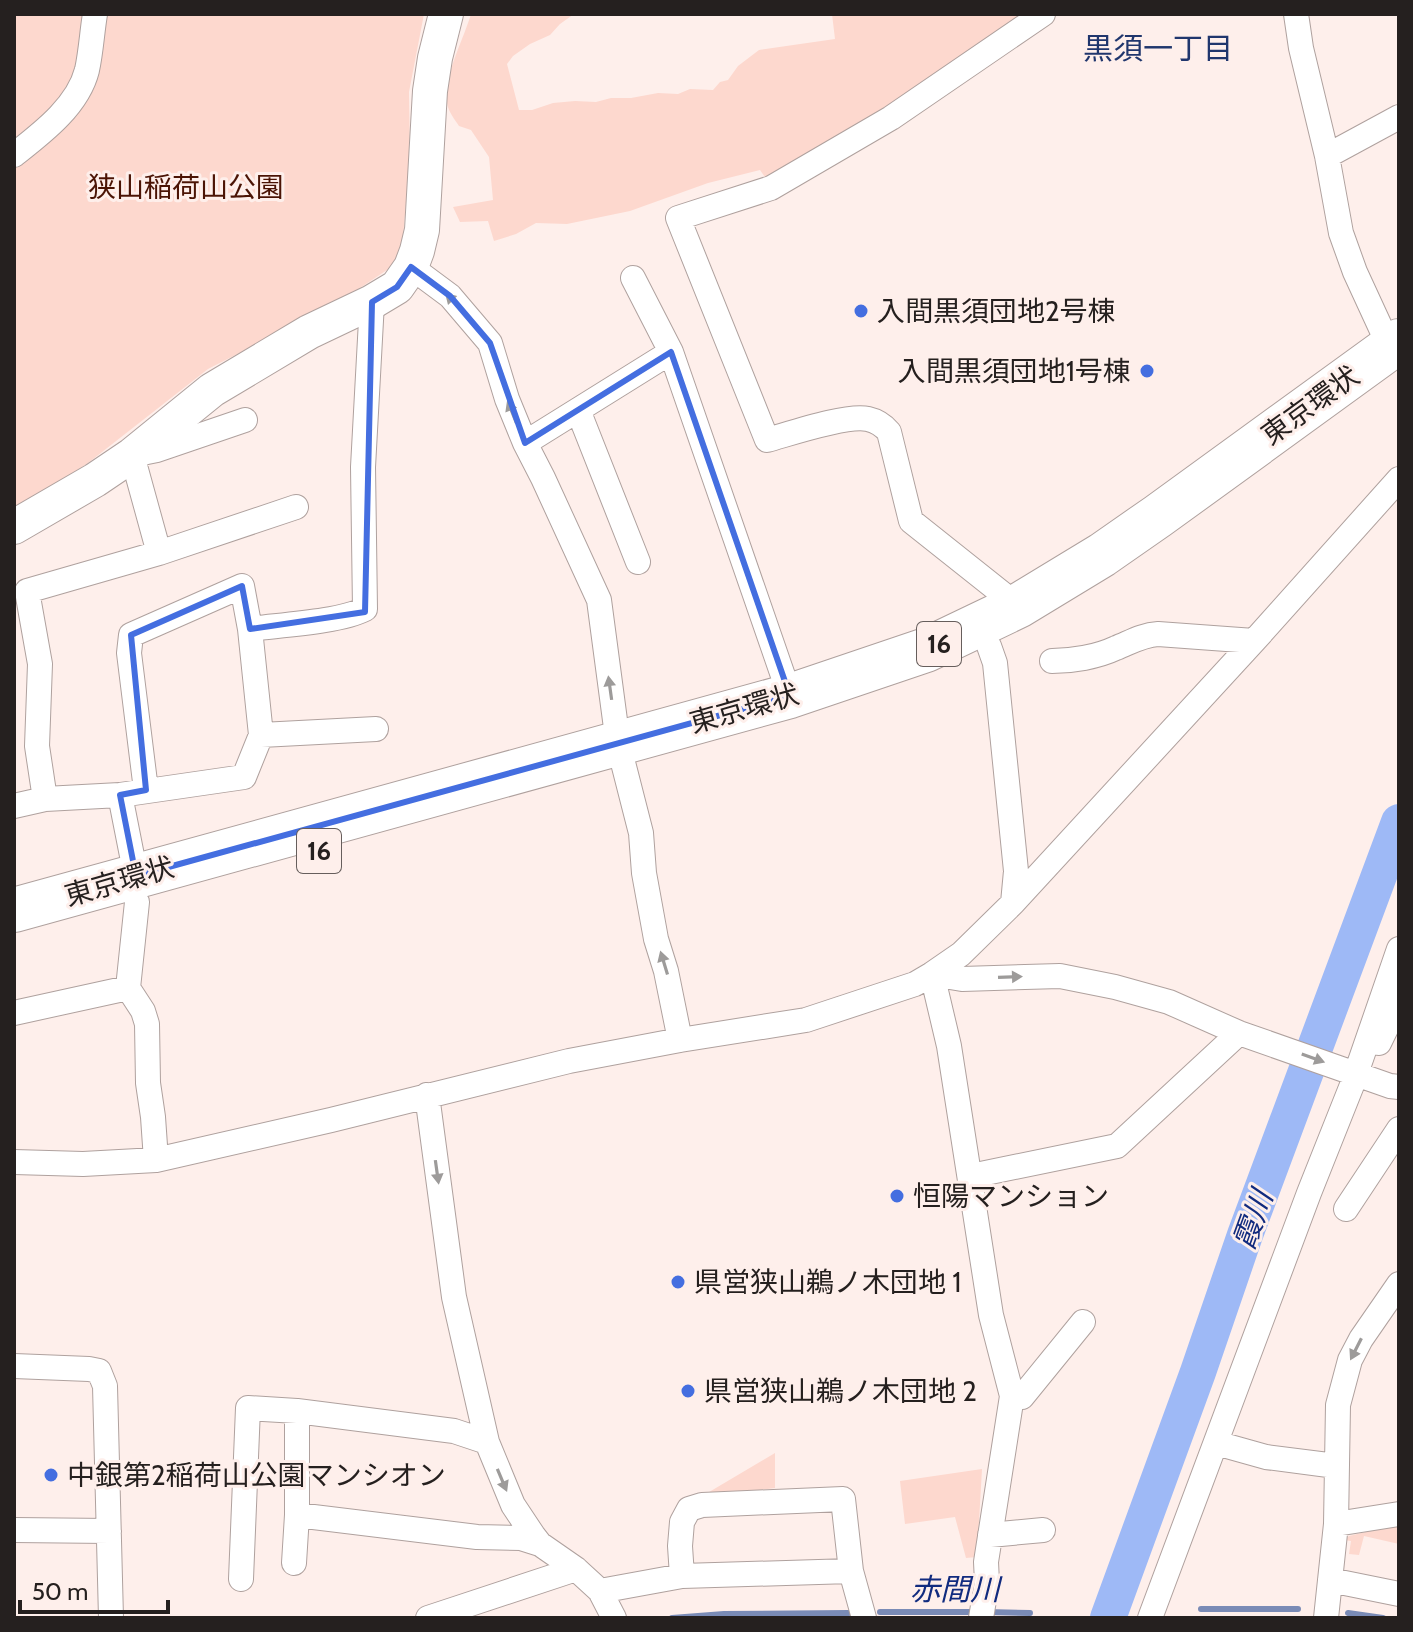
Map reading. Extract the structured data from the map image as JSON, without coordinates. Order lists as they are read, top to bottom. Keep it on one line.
{"streets":{"highway":["東京環状","16"]},"districts":["黒須一丁目"],"water":["霞川","赤間川"],"parks":["狭山稲荷山公園"],"places":["入間黒須団地2号棟","入間黒須団地1号棟","恒陽マンション","県営狭山鵜ノ木団地 1","県営狭山鵜ノ木団地 2","中銀第2稲荷山公園マンシオン"],"scale_bar":"50 m"}
